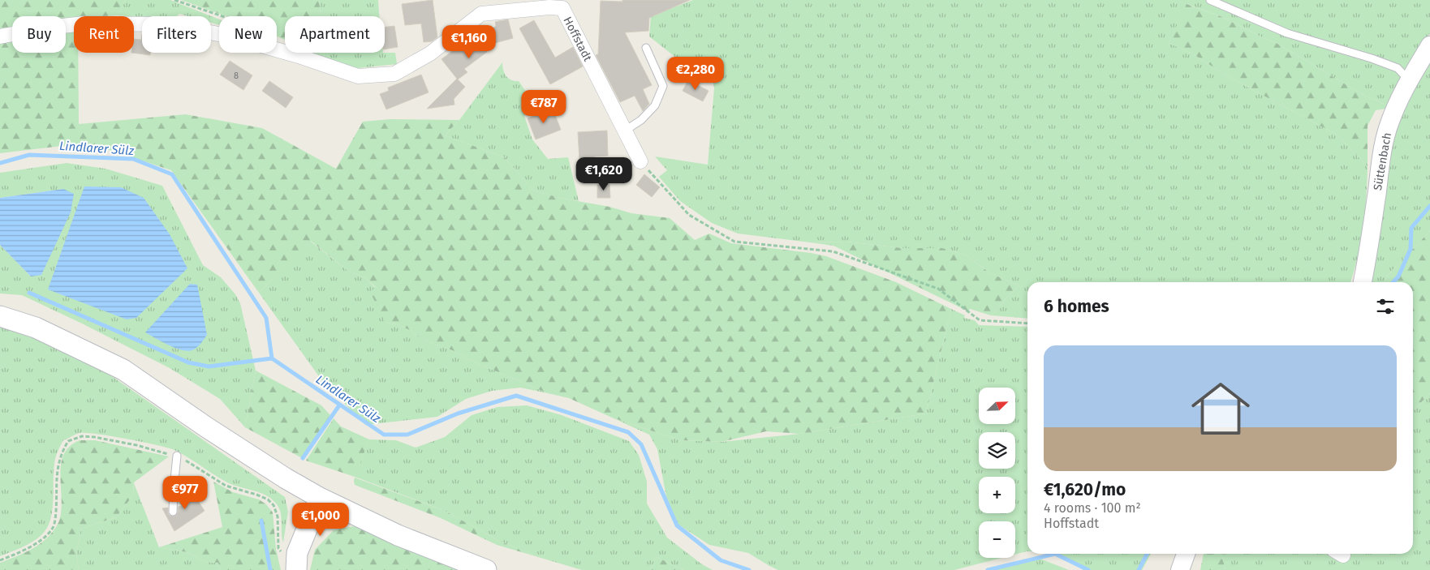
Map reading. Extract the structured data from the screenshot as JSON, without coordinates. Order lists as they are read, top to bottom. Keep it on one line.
{"streets":{"street":["Hoffstadt","Süttenbach"]},"water":["Lindlarer Sülz"],"house_numbers":["8"],"north":"top right","page":{"chip":["Buy","Rent","Filters","New","Apartment"],"price":["€1,160","€2,280","€787","€1,620","€977","€1,000"],"heading":"6 homes","list":[{"name":"€1,620/mo","note":"4 rooms · 100 m² · Hoffstadt"}],"map_buttons":["+","−"]}}
